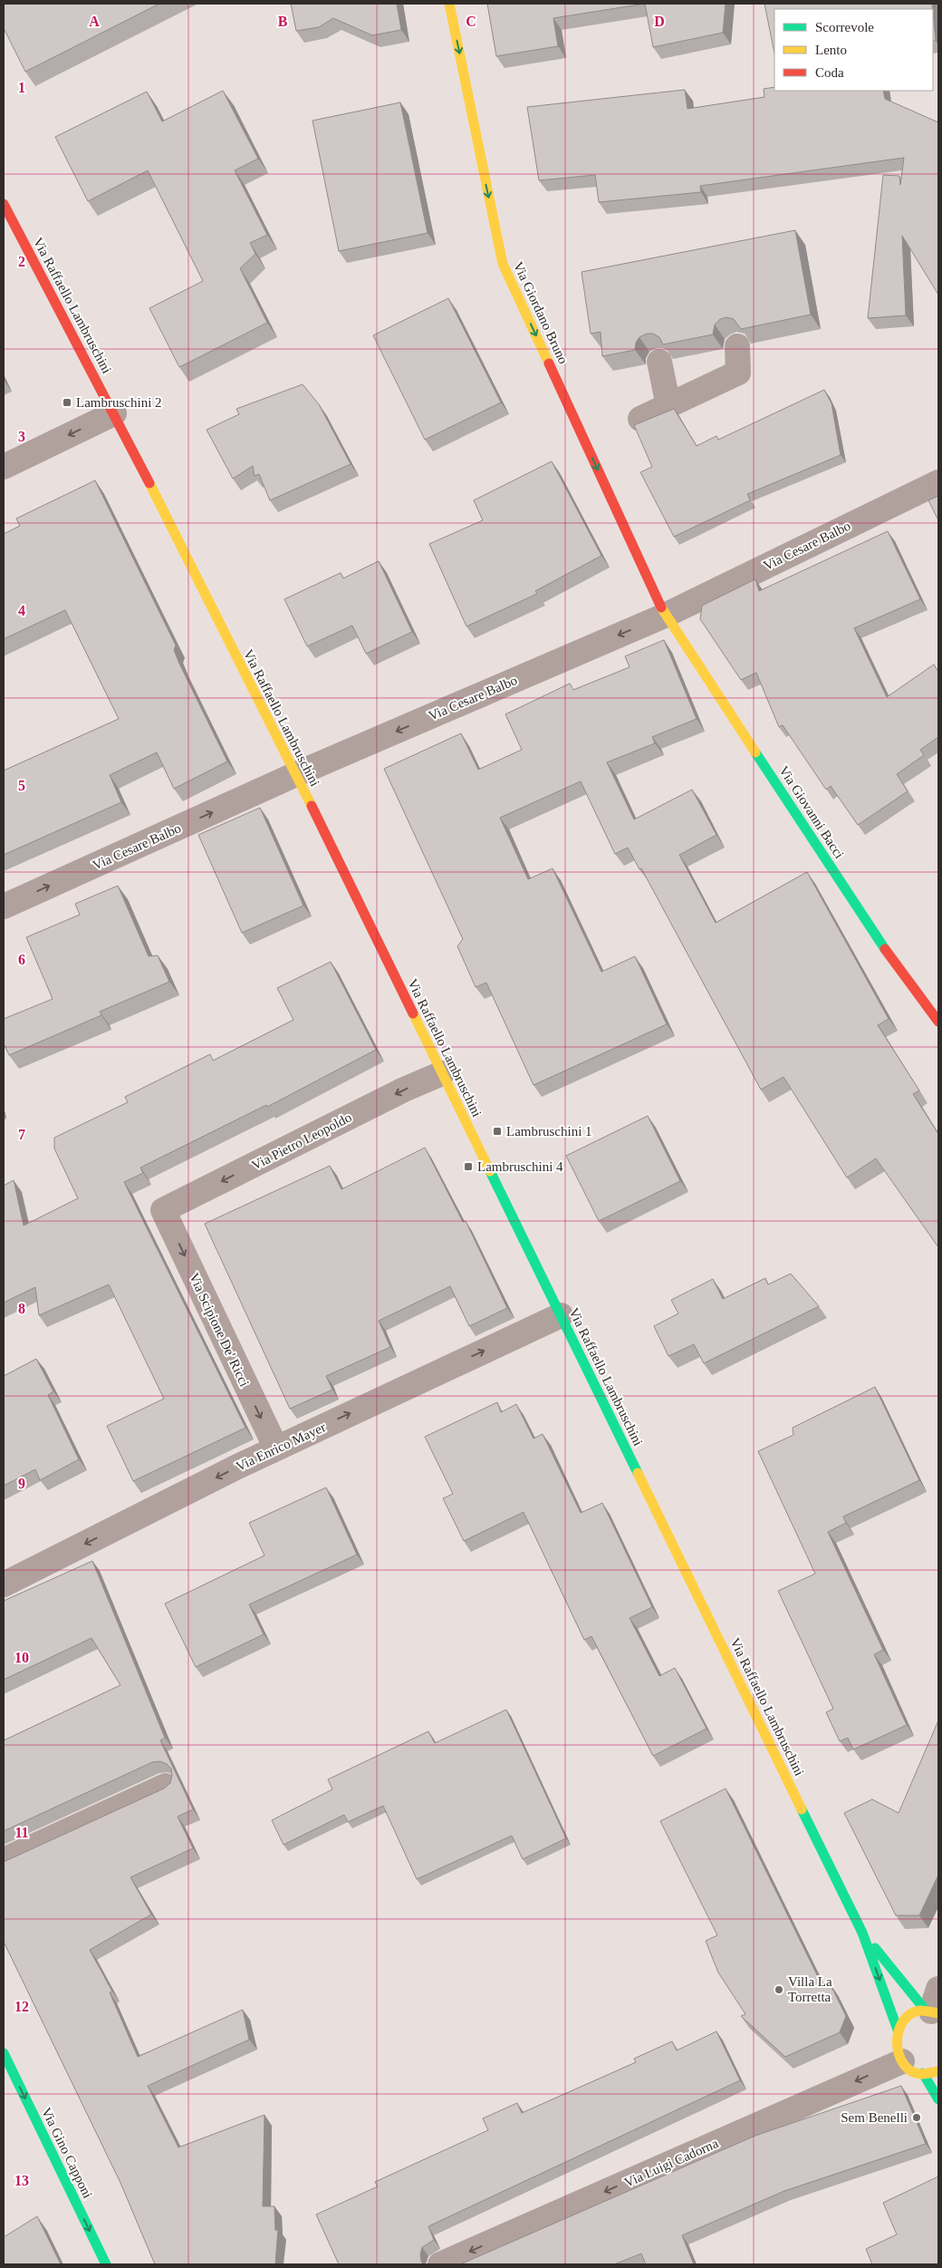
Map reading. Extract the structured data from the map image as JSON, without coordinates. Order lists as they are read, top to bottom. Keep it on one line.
{"streets":{"main road":["Via Raffaello Lambruschini","Via Giordano Bruno","Via Giovanni Bacci","Via Gino Capponi"],"street":["Via Cesare Balbo","Via Pietro Leopoldo","Via Scipione De' Ricci","Via Enrico Mayer","Via Luigi Cadorna"]},"crossings":[["Via Raffaello Lambruschini","Via Cesare Balbo"],["Via Raffaello Lambruschini","Via Pietro Leopoldo"],["Via Raffaello Lambruschini","Via Enrico Mayer"],["Via Giordano Bruno","Via Cesare Balbo"],["Via Giordano Bruno","Via Giovanni Bacci"],["Via Cesare Balbo","Via Giovanni Bacci"],["Via Pietro Leopoldo","Via Scipione De' Ricci"],["Via Scipione De' Ricci","Via Enrico Mayer"]],"one_way":["Via Giordano Bruno","Via Pietro Leopoldo","Via Scipione De' Ricci","Via Gino Capponi","Via Luigi Cadorna"],"places":{"transit":["Lambruschini 2","Lambruschini 1","Lambruschini 4"],"other":["Villa La Torretta","Sem Benelli"]},"legend":["Scorrevole","Lento","Coda"],"grid":{"columns":["A","B","C","D"],"rows":["1","2","3","4","5","6","7","8","9","10","11","12","13"]}}
